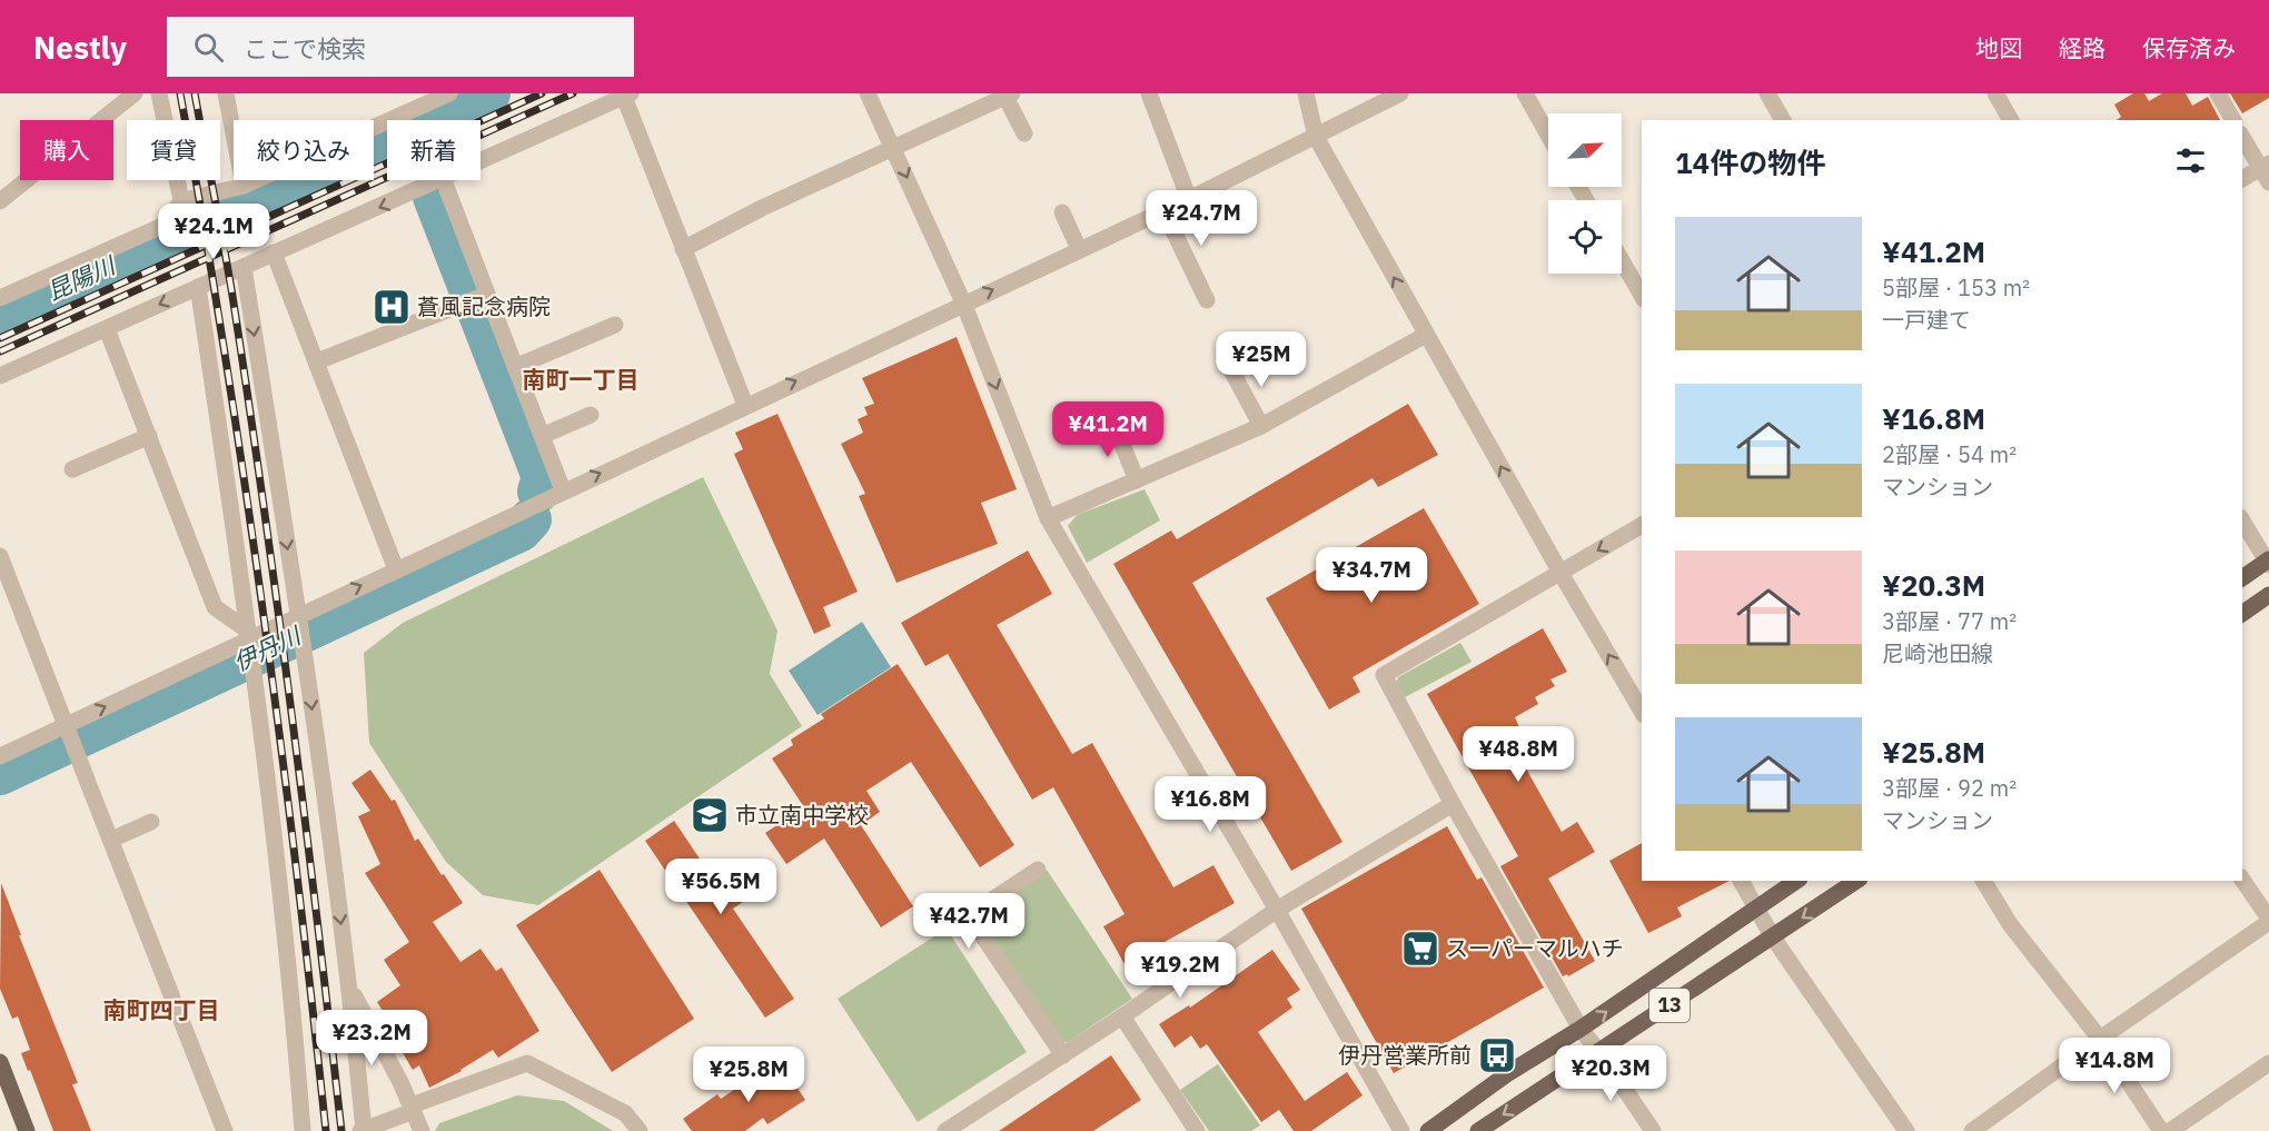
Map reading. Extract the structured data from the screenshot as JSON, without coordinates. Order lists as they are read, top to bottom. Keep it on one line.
{"streets":{"main road":["13"]},"districts":["南町一丁目","南町四丁目"],"water":["昆陽川","伊丹川"],"places":{"hospital":["蒼風記念病院"],"school or university":["市立南中学校"],"supermarket":["スーパーマルハチ"],"bus stop":["伊丹営業所前"]},"north":"top right","page":{"header":"Nestly","search":"ここで検索","nav":["地図","経路","保存済み"],"chip":["購入","賃貸","絞り込み","新着"],"heading":"14件の物件","price":["¥24.7M","¥24.1M","¥25M","¥41.2M","¥34.7M","¥48.8M","¥16.8M","¥56.5M","¥42.7M","¥19.2M","¥23.2M","¥14.8M","¥20.3M","¥25.8M"],"list":[{"name":"¥41.2M","note":"5部屋 · 153 m² · 一戸建て"},{"name":"¥16.8M","note":"2部屋 · 54 m² · マンション"},{"name":"¥20.3M","note":"3部屋 · 77 m² · 尼崎池田線"},{"name":"¥25.8M","note":"3部屋 · 92 m² · マンション"}]}}
